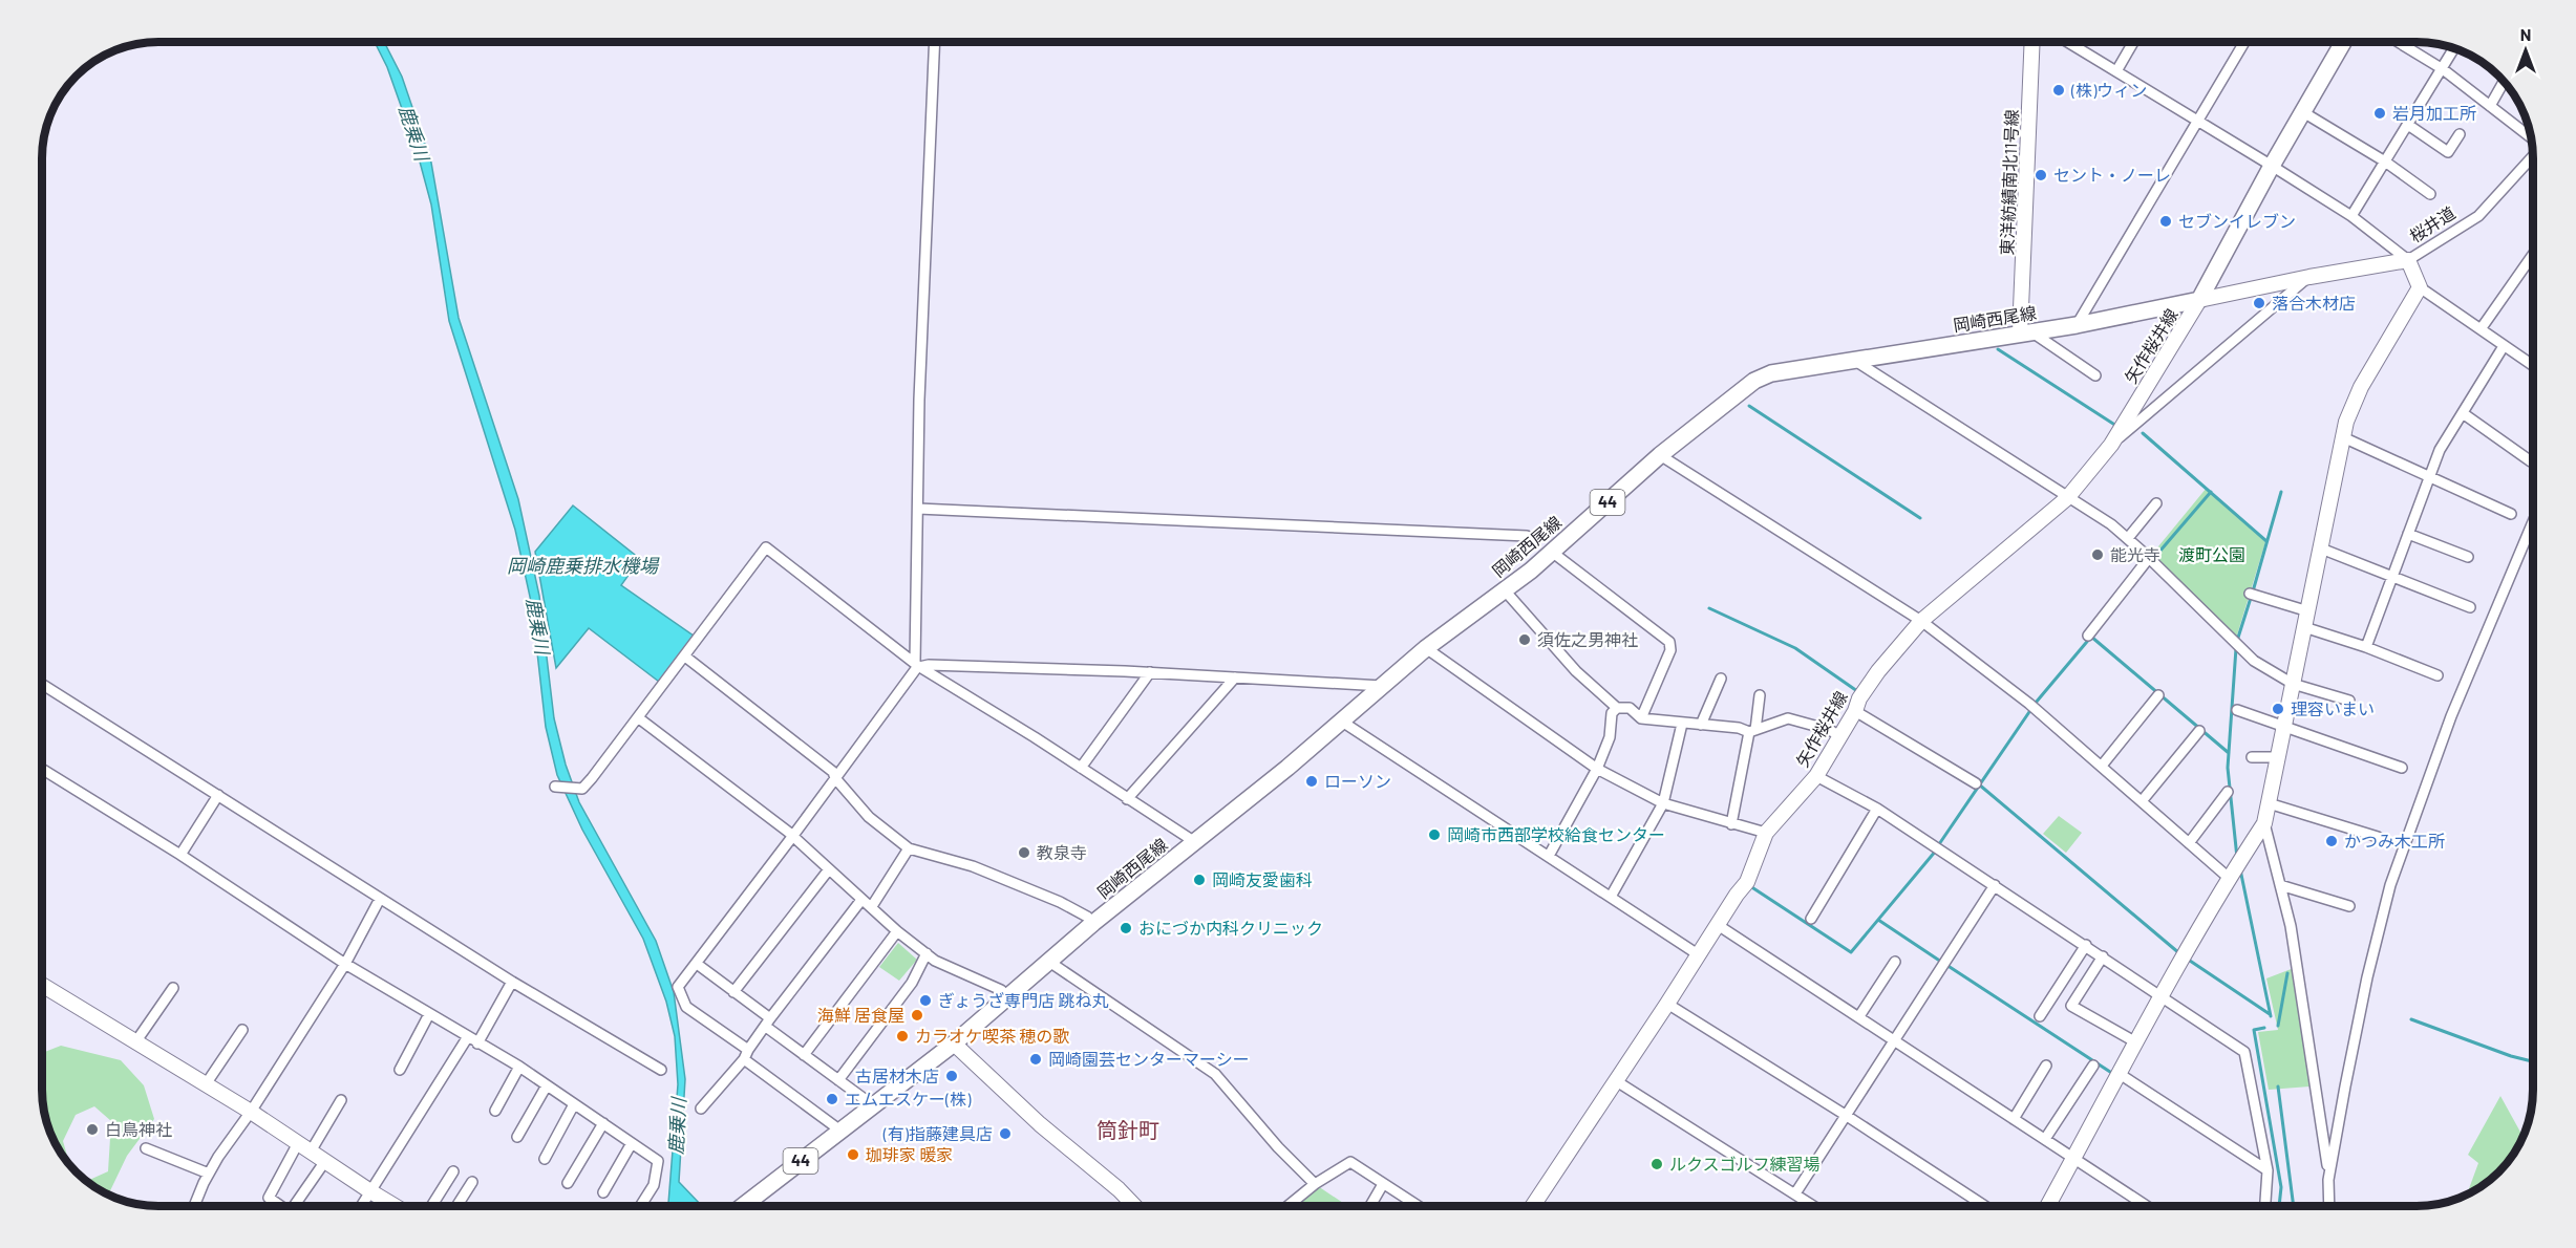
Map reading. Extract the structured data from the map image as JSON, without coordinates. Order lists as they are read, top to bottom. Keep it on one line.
{"streets":{"main road":["岡崎西尾線","44"],"street":["東洋紡績南北11号線","桜井道","矢作桜井線"]},"crossings":[["東洋紡績南北11号線","岡崎西尾線"],["桜井道","岡崎西尾線"],["桜井道","矢作桜井線"],["岡崎西尾線","矢作桜井線"]],"districts":["筒針町"],"water":["鹿乗川","岡崎鹿乗排水機場"],"parks":["渡町公園"],"places":["(株)ウィン","岩月加工所","セント・ノーレ","セブンイレブン","落合木材店","能光寺","須佐之男神社","理容いまい","ローソン","岡崎市西部学校給食センター","かつみ木工所","教泉寺","岡崎友愛歯科","おにづか内科クリニック","ぎょうざ専門店 跳ね丸","海鮮 居食屋","カラオケ喫茶 穂の歌","岡崎園芸センターマーシー","古居材木店","エムエスケー(株)","白鳥神社","(有)指藤建具店","珈琲家 暖家","ルクスゴルフ練習場"],"north":"top"}
